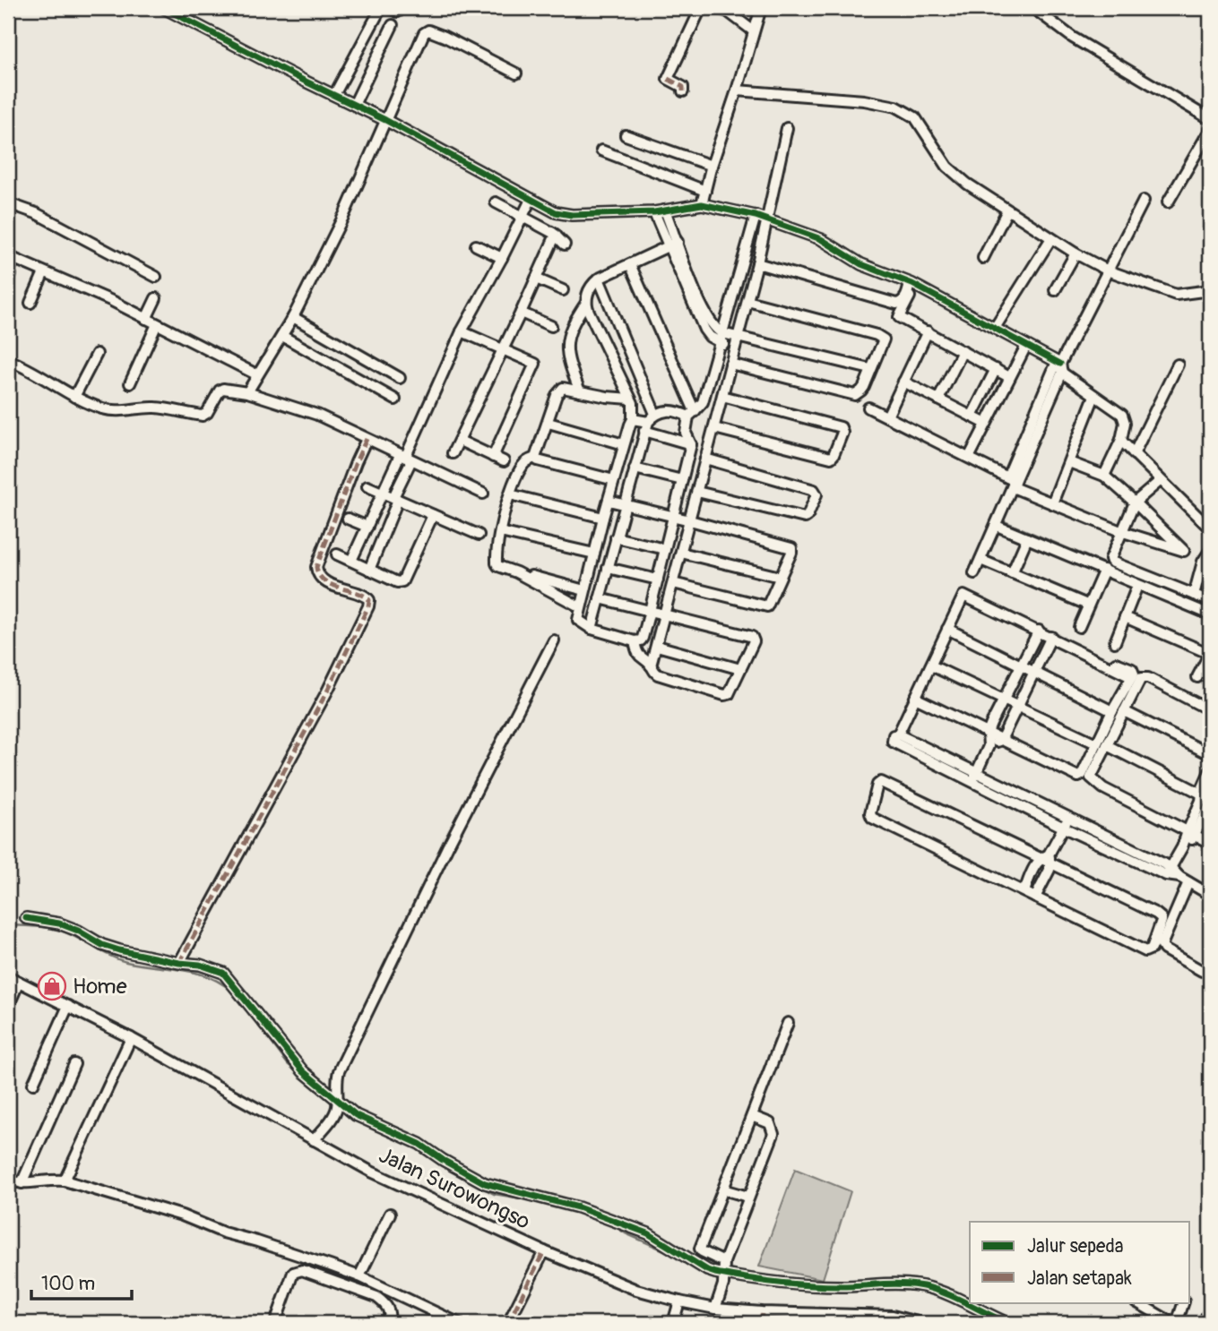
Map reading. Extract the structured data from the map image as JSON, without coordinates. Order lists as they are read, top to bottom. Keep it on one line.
{"streets":{"street":["Jalan Surowongso"]},"places":{"shop":["Home"]},"legend":["Jalur sepeda","Jalan setapak"],"scale_bar":"100 m"}
